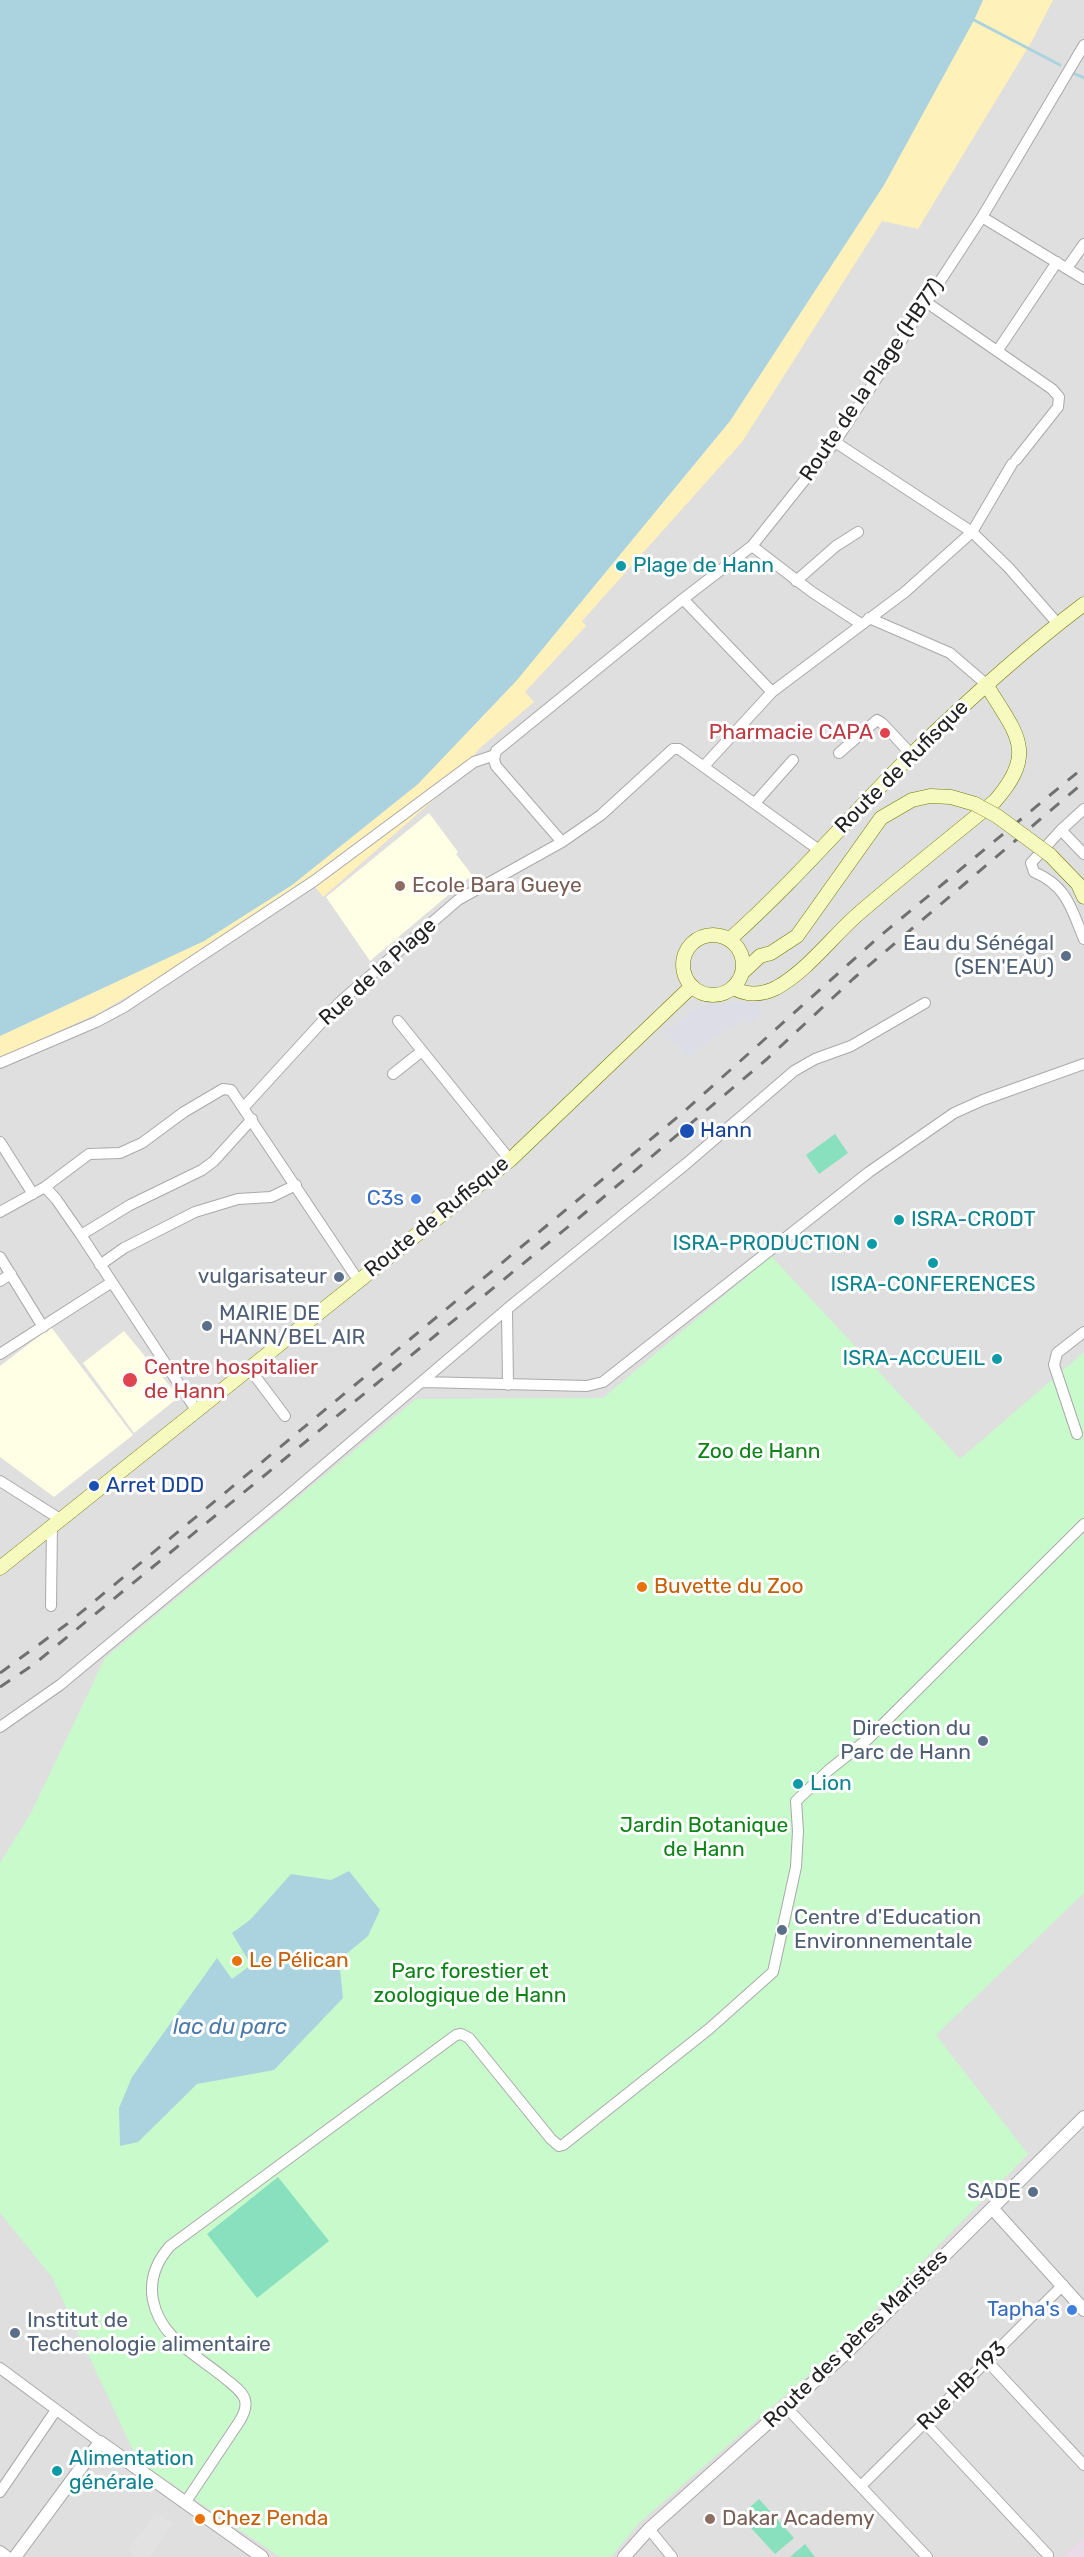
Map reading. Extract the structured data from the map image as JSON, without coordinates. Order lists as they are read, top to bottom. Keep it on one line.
{"streets":{"main road":["Route de Rufisque"],"street":["Route de la Plage (HB77)","Rue de la Plage","Route des pères Maristes","Rue HB-193"]},"crossings":[["Route des pères Maristes","Rue HB-193"]],"water":["lac du parc"],"parks":["Zoo de Hann","Jardin Botanique de Hann","Parc forestier et zoologique de Hann"],"places":["Plage de Hann","Pharmacie CAPA","Ecole Bara Gueye","Eau du Sénégal (SEN'EAU)","Hann","C3s","ISRA-CRODT","ISRA-PRODUCTION","ISRA-CONFERENCES","vulgarisateur","MAIRIE DE HANN/BEL AIR","ISRA-ACCUEIL","Centre hospitalier de Hann","Arret DDD","Buvette du Zoo","Direction du Parc de Hann","Lion","Centre d'Education Environnementale","Le Pélican","SADE","Tapha's","Institut de Techenologie alimentaire","Alimentation générale","Chez Penda","Dakar Academy"]}
